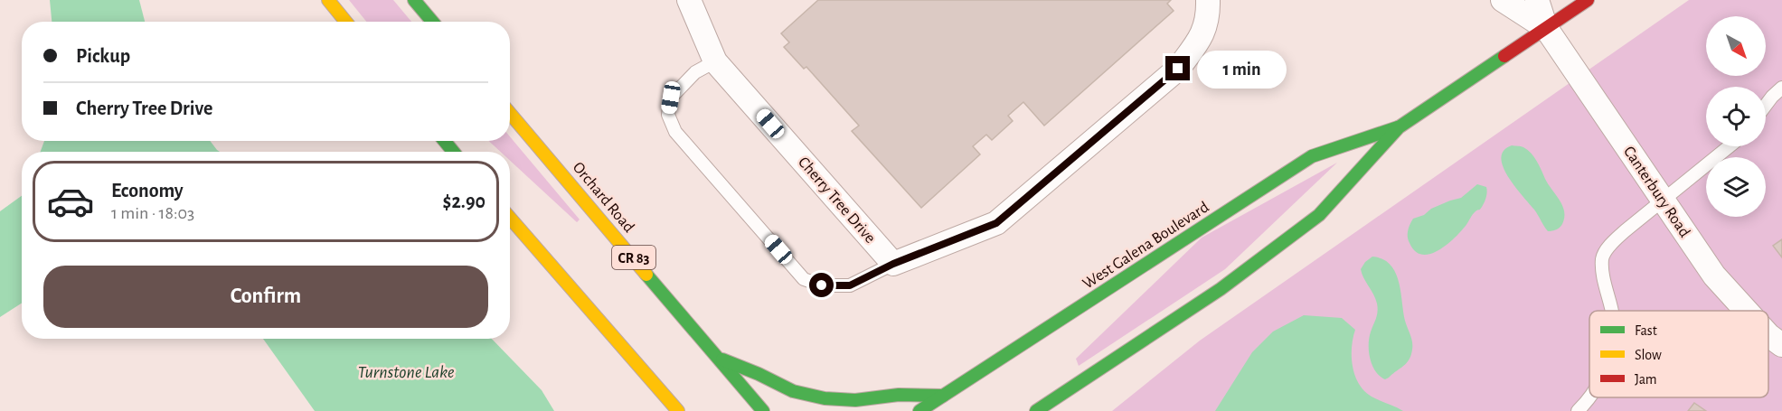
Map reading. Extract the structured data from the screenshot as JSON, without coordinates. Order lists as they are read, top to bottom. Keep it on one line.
{"streets":{"main road":["Orchard Road","West Galena Boulevard","CR 83"],"street":["Canterbury Road","Cherry Tree Drive"]},"crossings":[["Canterbury Road","West Galena Boulevard"]],"water":["Turnstone Lake"],"legend":["Fast","Slow","Jam"],"north":"bottom right","page":{"banner":["Pickup","Cherry Tree Drive"],"bubble":"1 min","list":[{"name":"Economy","note":"1 min · 18:03","value":"$2.90"}],"buttons":"Confirm"}}
